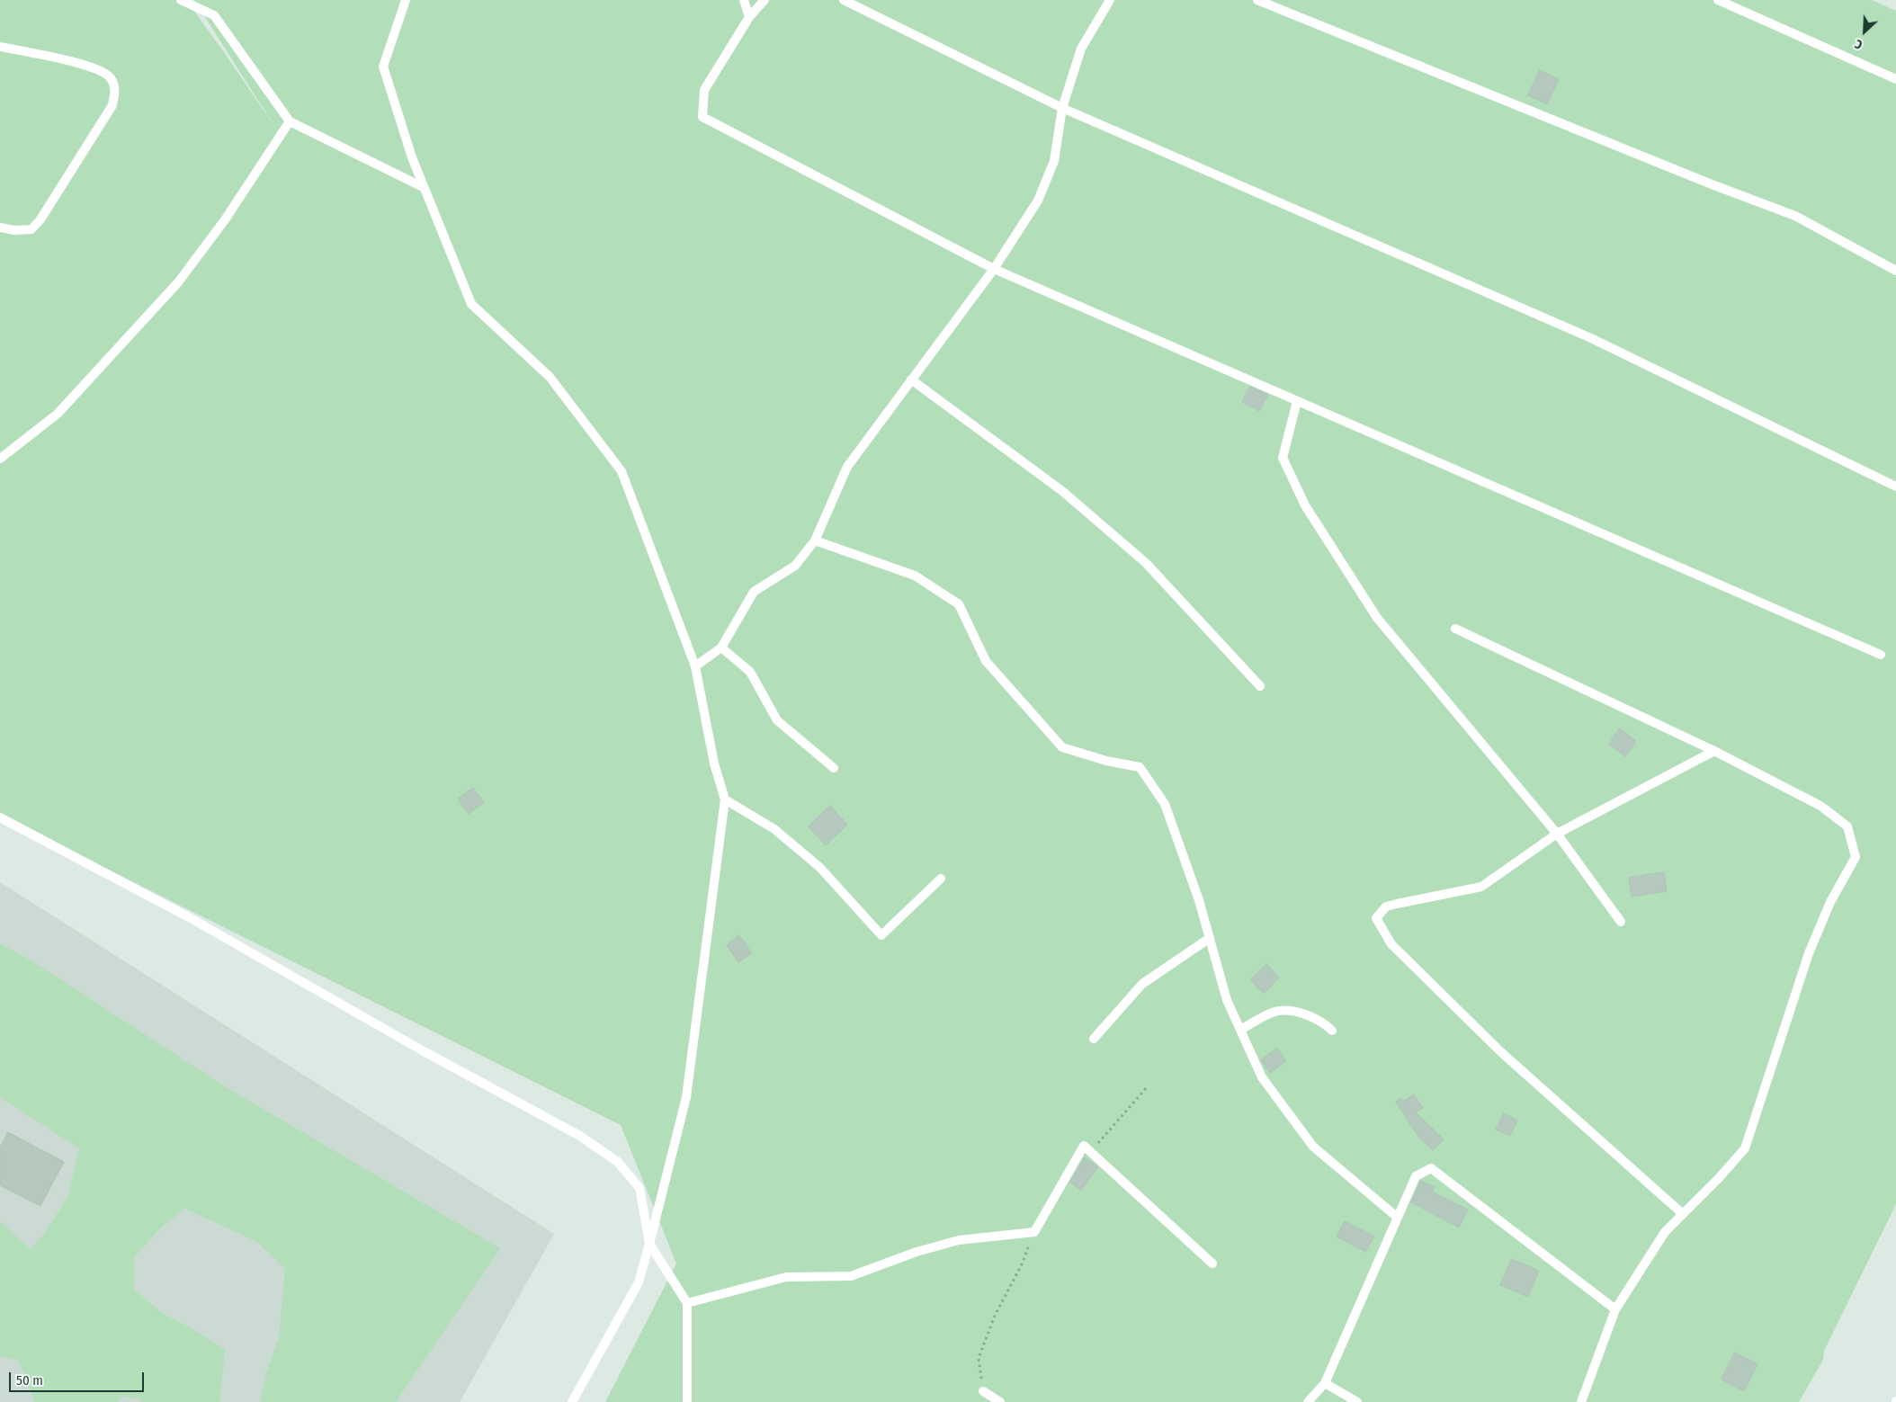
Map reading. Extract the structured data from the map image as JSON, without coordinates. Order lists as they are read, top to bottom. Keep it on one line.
{"scale_bar":"50 m","north":"bottom left"}
